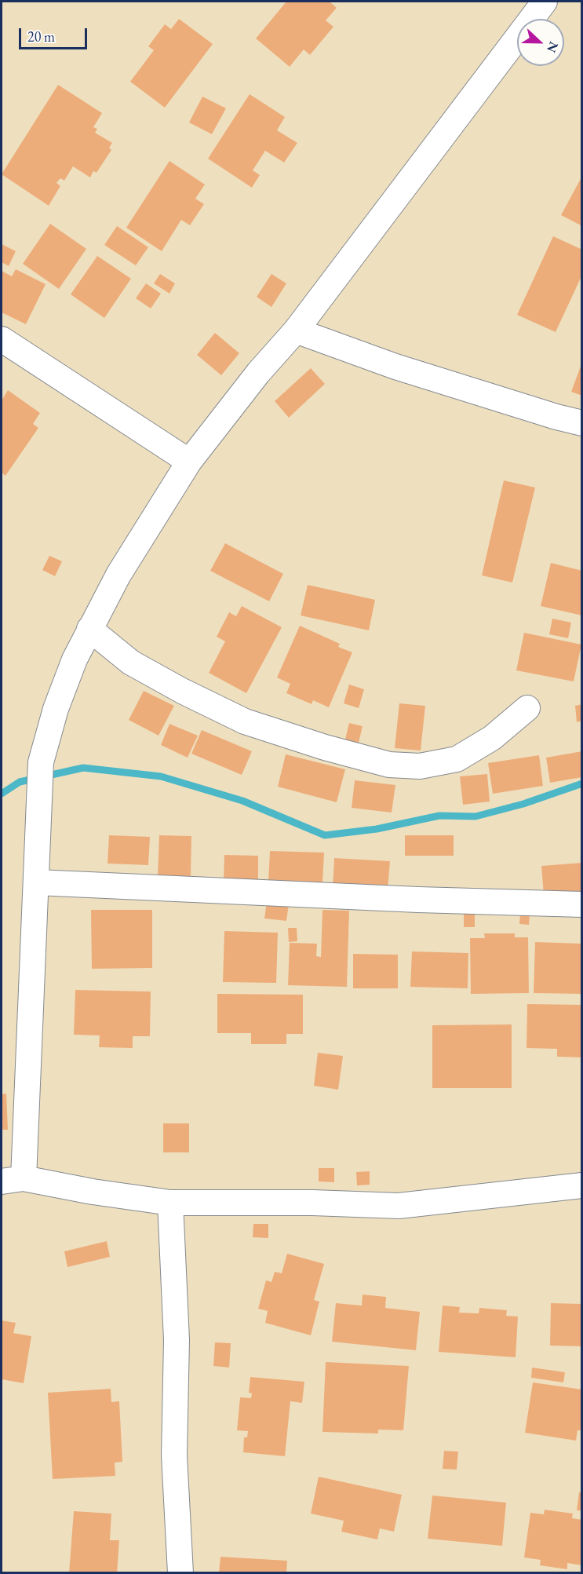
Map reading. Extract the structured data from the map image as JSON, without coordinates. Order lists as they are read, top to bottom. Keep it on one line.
{"scale_bar":"20 m","north":"right"}
